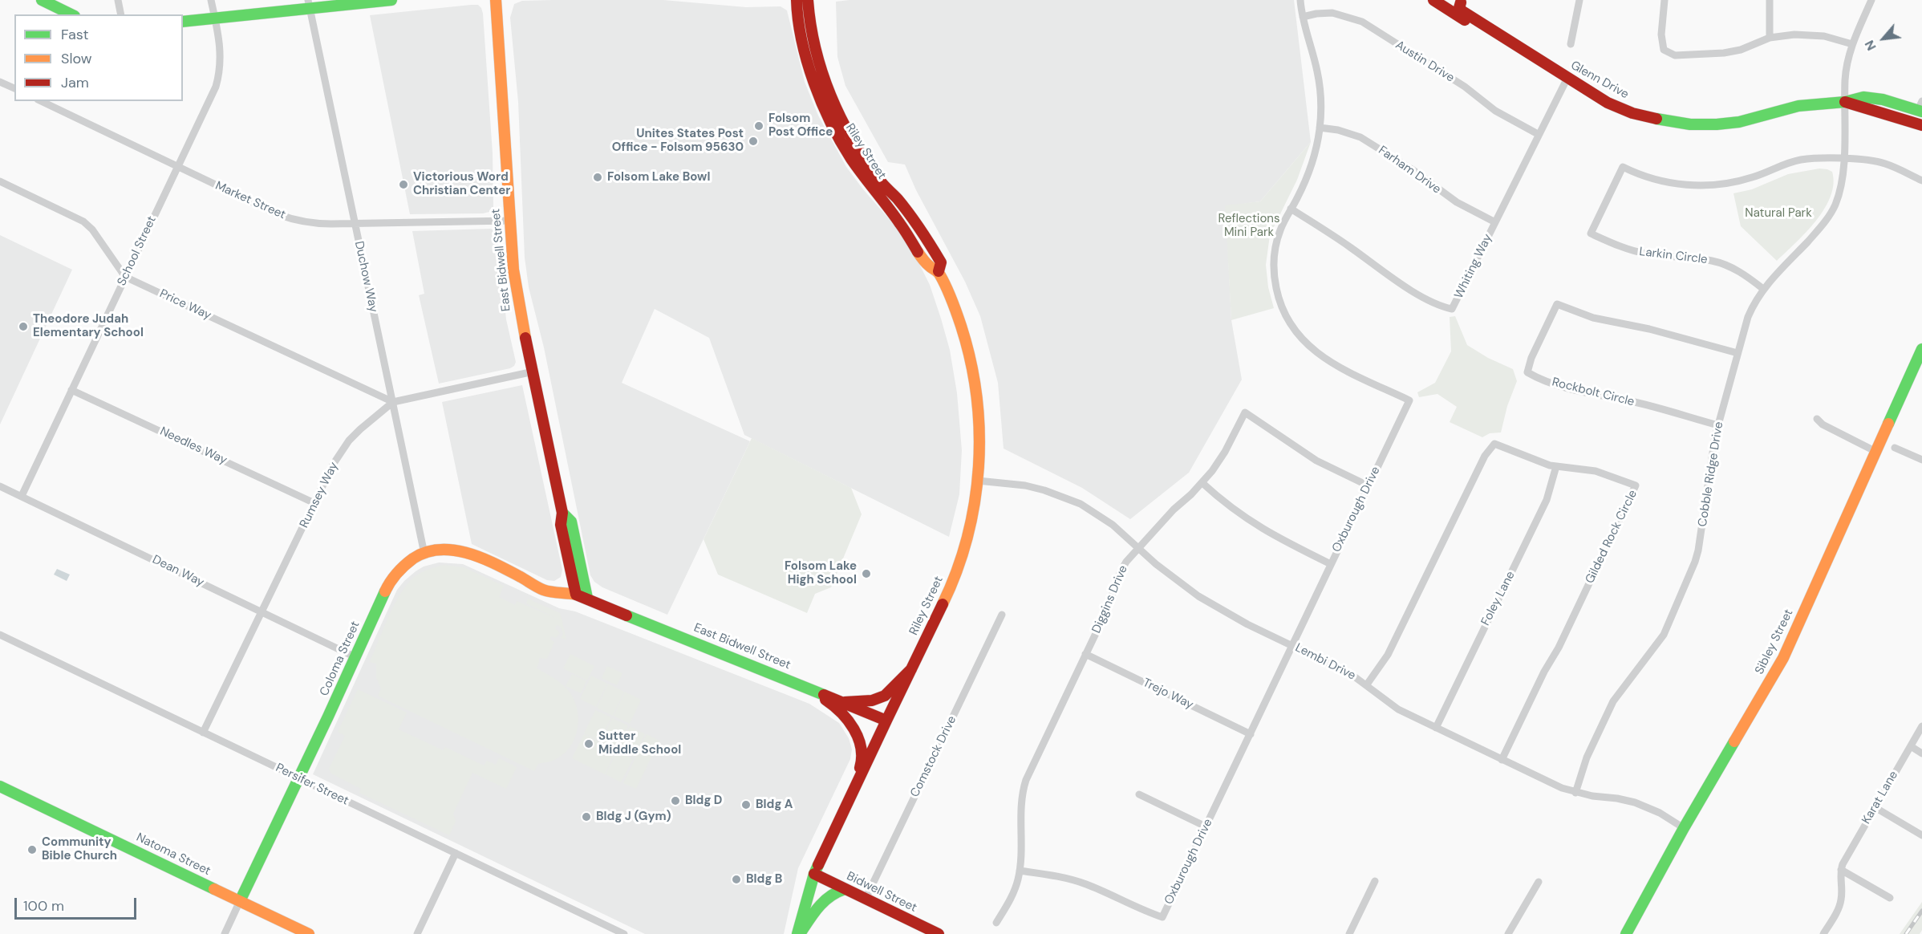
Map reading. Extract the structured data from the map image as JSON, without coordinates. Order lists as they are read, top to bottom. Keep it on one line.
{"streets":{"main road":["Glenn Drive","Riley Street","East Bidwell Street","Sibley Street","Coloma Street","Natoma Street","Bidwell Street"],"street":["Austin Drive","Farham Drive","Market Street","School Street","Larkin Circle","Whiting Way","Duchow Way","Price Way","Rockbolt Circle","Needles Way","Cobble Ridge Drive","Rumsey Way","Oxburough Drive","Gilded Rock Circle","Dean Way","Foley Lane","Diggins Drive","Lembi Drive","Trejo Way","Comstock Drive","Persifer Street","Karat Lane"]},"crossings":[["Austin Drive","Whiting Way"],["Austin Drive","Oxburough Drive"],["Glenn Drive","Whiting Way"],["Glenn Drive","Cobble Ridge Drive"],["Riley Street","East Bidwell Street"],["Riley Street","Lembi Drive"],["Riley Street","Bidwell Street"],["Farham Drive","Whiting Way"],["Farham Drive","Oxburough Drive"],["Market Street","School Street"],["Market Street","East Bidwell Street"],["Market Street","Duchow Way"],["School Street","Price Way"],["School Street","Needles Way"],["School Street","Dean Way"],["Larkin Circle","Cobble Ridge Drive"],["East Bidwell Street","Rumsey Way"],["East Bidwell Street","Coloma Street"],["Whiting Way","Oxburough Drive"],["Duchow Way","Price Way"],["Duchow Way","Rumsey Way"],["Duchow Way","Coloma Street"],["Price Way","Rumsey Way"],["Rockbolt Circle","Cobble Ridge Drive"],["Needles Way","Rumsey Way"],["Cobble Ridge Drive","Lembi Drive"],["Rumsey Way","Dean Way"],["Rumsey Way","Persifer Street"],["Oxburough Drive","Diggins Drive"],["Oxburough Drive","Lembi Drive"],["Oxburough Drive","Trejo Way"],["Gilded Rock Circle","Foley Lane"],["Gilded Rock Circle","Lembi Drive"],["Dean Way","Coloma Street"],["Foley Lane","Lembi Drive"],["Diggins Drive","Lembi Drive"],["Diggins Drive","Trejo Way"],["Sibley Street","Lembi Drive"],["Coloma Street","Persifer Street"],["Coloma Street","Natoma Street"],["Comstock Drive","Bidwell Street"]],"parks":["Natural Park","Reflections Mini Park"],"places":["Folsom Post Office","Unites States Post Office - Folsom 95630","Folsom Lake Bowl","Victorious Word Christian Center","Theodore Judah Elementary School","Folsom Lake High School","Sutter Middle School","Bldg D","Bldg A","Bldg J (Gym)","Community Bible Church","Bldg B"],"legend":["Fast","Slow","Jam"],"scale_bar":"100 m","north":"bottom left"}
